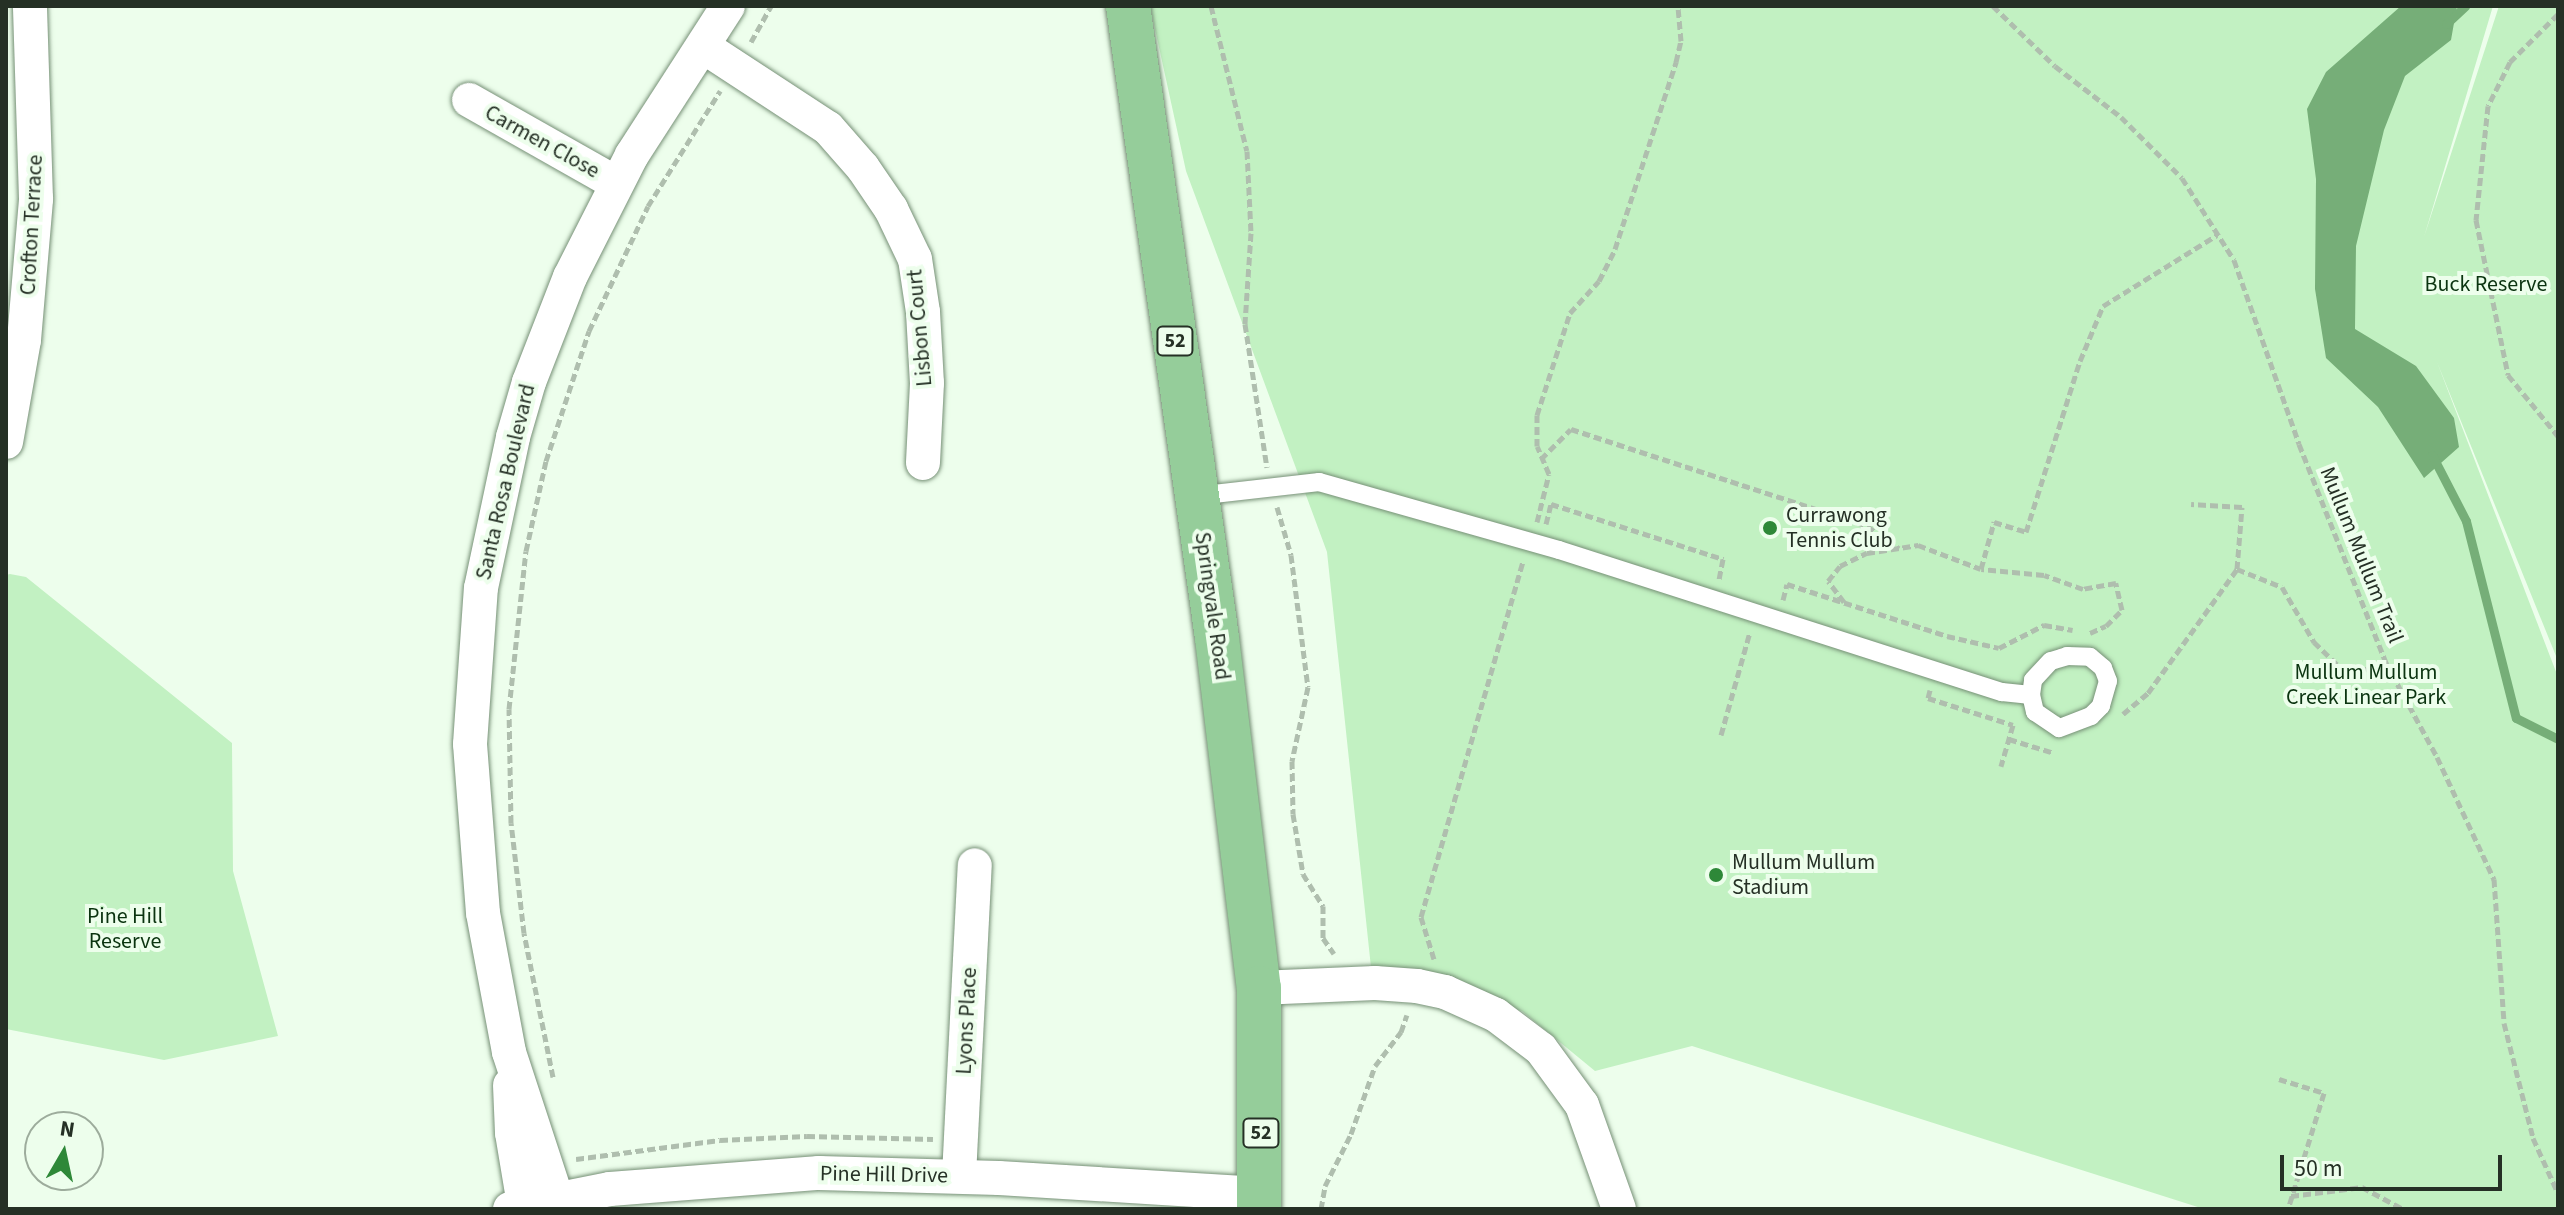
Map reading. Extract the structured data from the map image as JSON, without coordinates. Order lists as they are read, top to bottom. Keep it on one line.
{"streets":{"main road":["52","Springvale Road"],"street":["Carmen Close","Crofton Terrace","Lisbon Court","Santa Rosa Boulevard","Lyons Place","Pine Hill Drive"],"path":["Mullum Mullum Trail"]},"crossings":[["Carmen Close","Santa Rosa Boulevard"],["Lisbon Court","Santa Rosa Boulevard"],["Santa Rosa Boulevard","Pine Hill Drive"],["Springvale Road","Pine Hill Drive"],["Lyons Place","Pine Hill Drive"]],"parks":["Buck Reserve","Mullum Mullum Creek Linear Park","Pine Hill Reserve"],"places":["Currawong Tennis Club","Mullum Mullum Stadium"],"scale_bar":"50 m","north":"top"}
